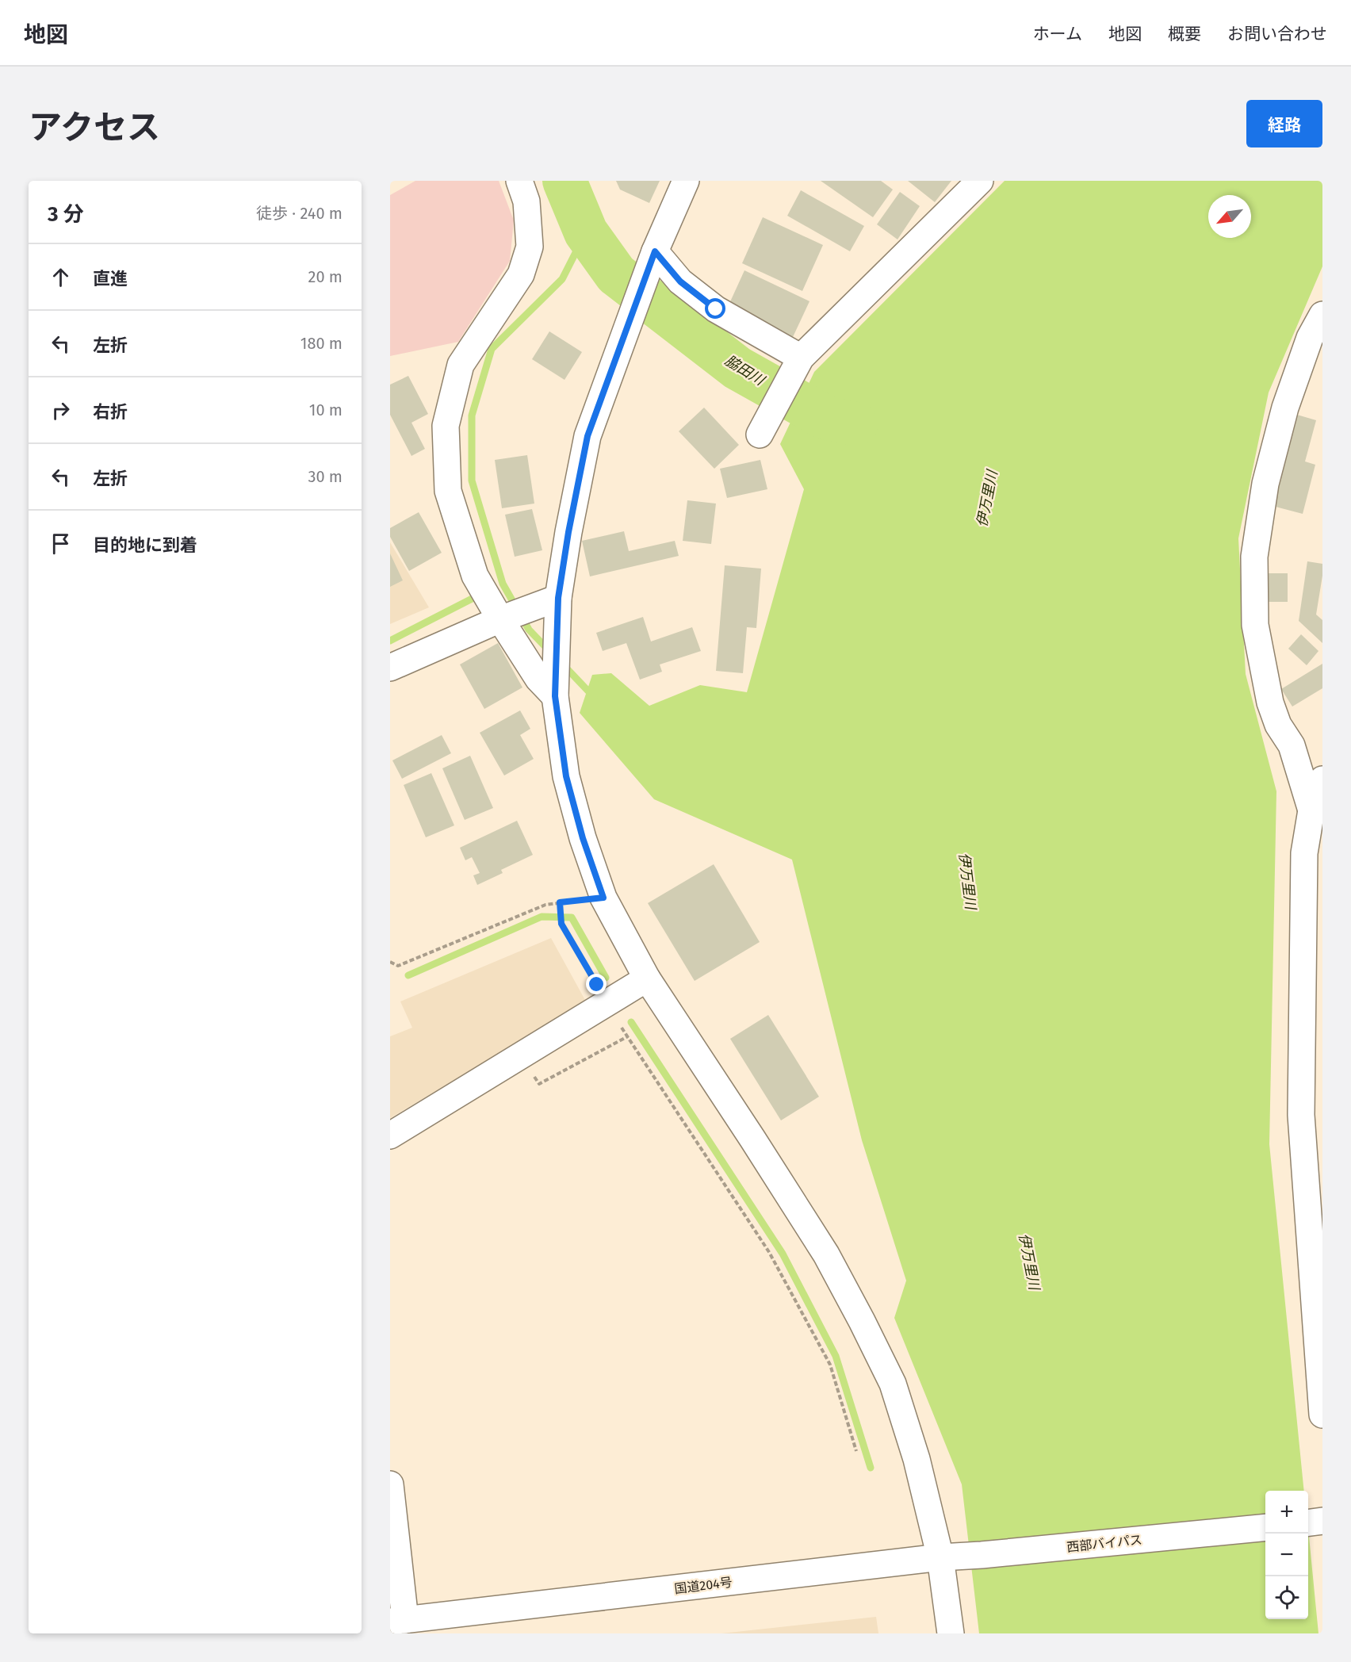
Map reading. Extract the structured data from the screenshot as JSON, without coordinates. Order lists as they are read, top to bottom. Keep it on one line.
{"streets":{"main road":["西部バイパス","国道204号"]},"crossings":[["西部バイパス","国道204号"]],"water":["脇田川","伊万里川"],"north":"bottom left","page":{"header":"地図","nav":["ホーム","地図","概要","お問い合わせ"],"title":"アクセス","buttons":"経路","heading":["3 分","徒歩 · 240 m"],"list":[["直進","20 m"],["左折","180 m"],["右折","10 m"],["左折","30 m"],"目的地に到着"],"map_buttons":["+","−"]}}
